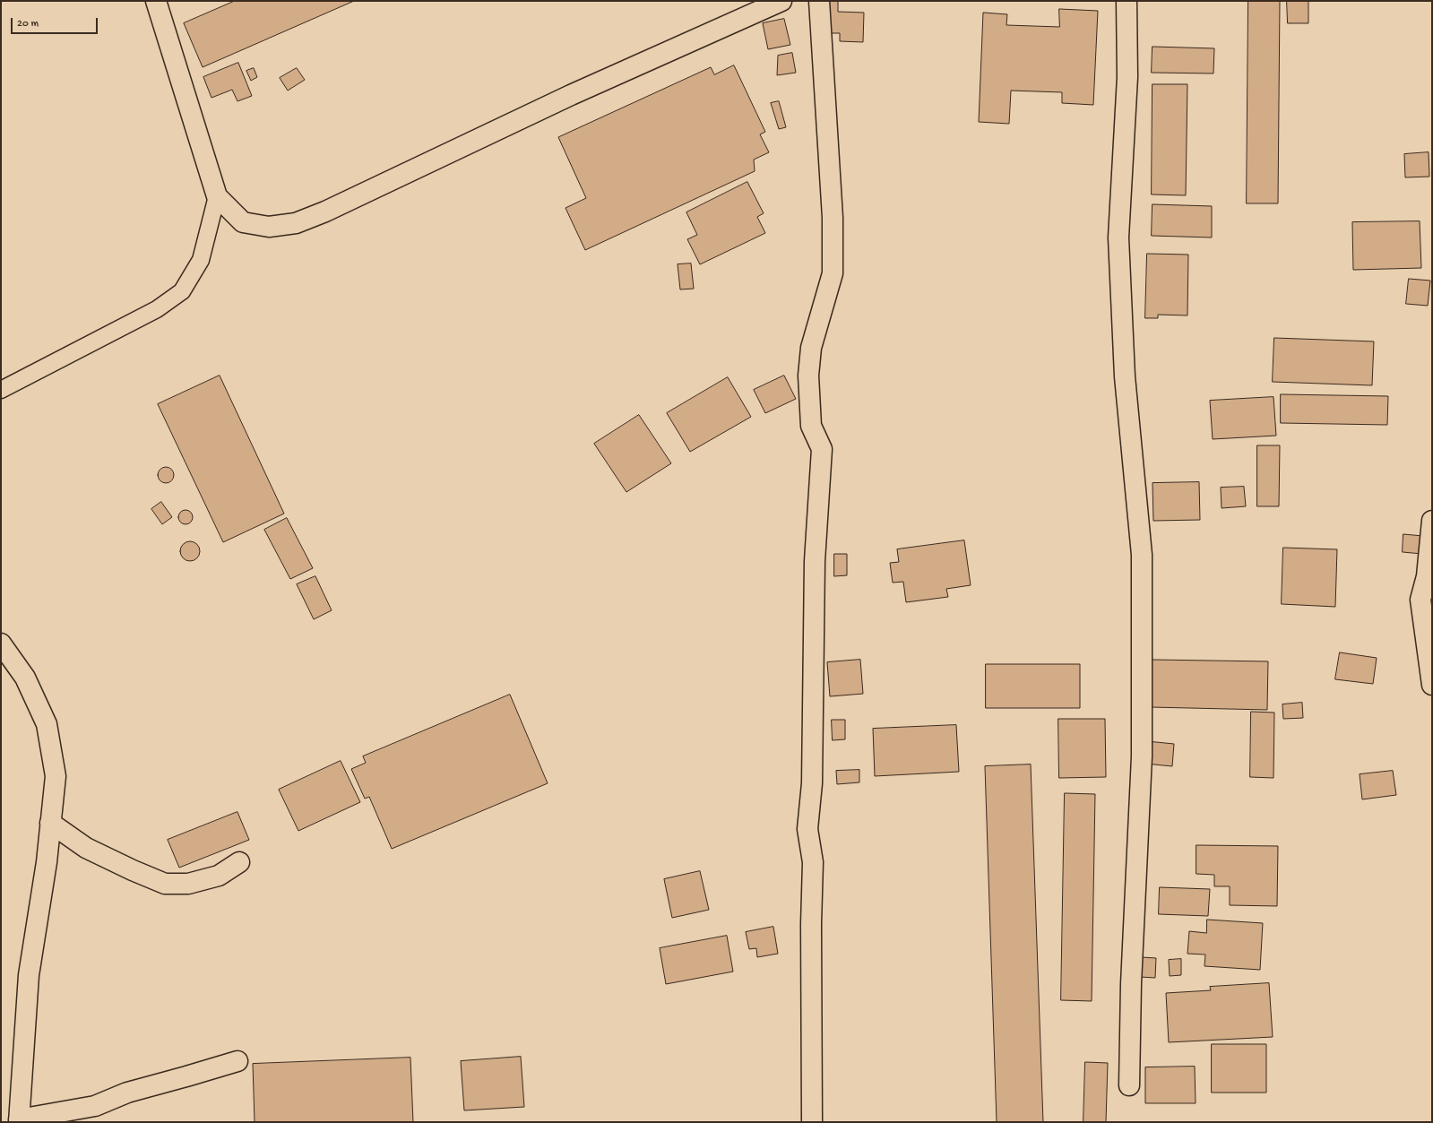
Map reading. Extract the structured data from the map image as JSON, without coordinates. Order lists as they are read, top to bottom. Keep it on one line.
{"scale_bar":"20 m"}
